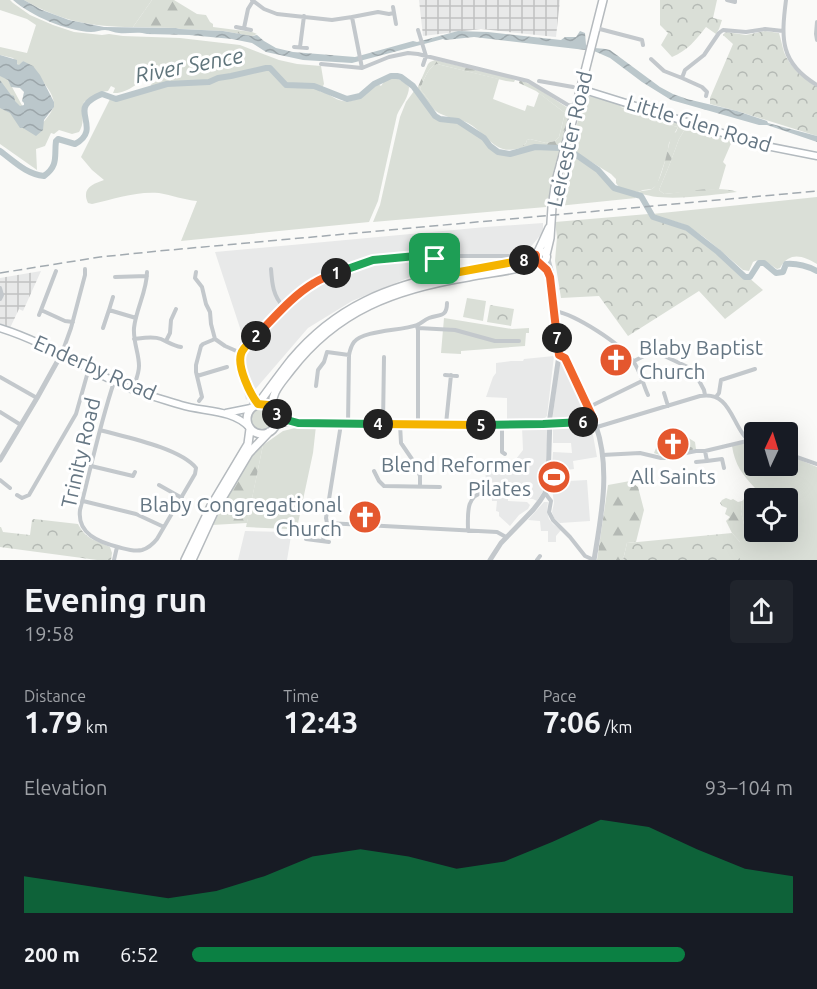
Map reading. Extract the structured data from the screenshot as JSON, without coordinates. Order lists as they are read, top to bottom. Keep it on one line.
{"streets":{"main road":["Little Glen Road","Leicester Road","Enderby Road"],"street":["Trinity Road"]},"crossings":[["Little Glen Road","Leicester Road"],["Enderby Road","Trinity Road"]],"water":["River Sence"],"places":{"church":["Blaby Baptist Church","All Saints","Blaby Congregational Church"],"sports":["Blend Reformer Pilates"]},"north":"top","page":{"pins":["8","1","2","7","3","6","4","5"],"heading":["Evening run","19:58"],"stats":[["Distance","1.79 km"],["Time","12:43"],["Pace","7:06 /km"]],"chart":["Elevation","93–104 m"],"list":[{"name":"200 m","note":"6:52"}]}}
